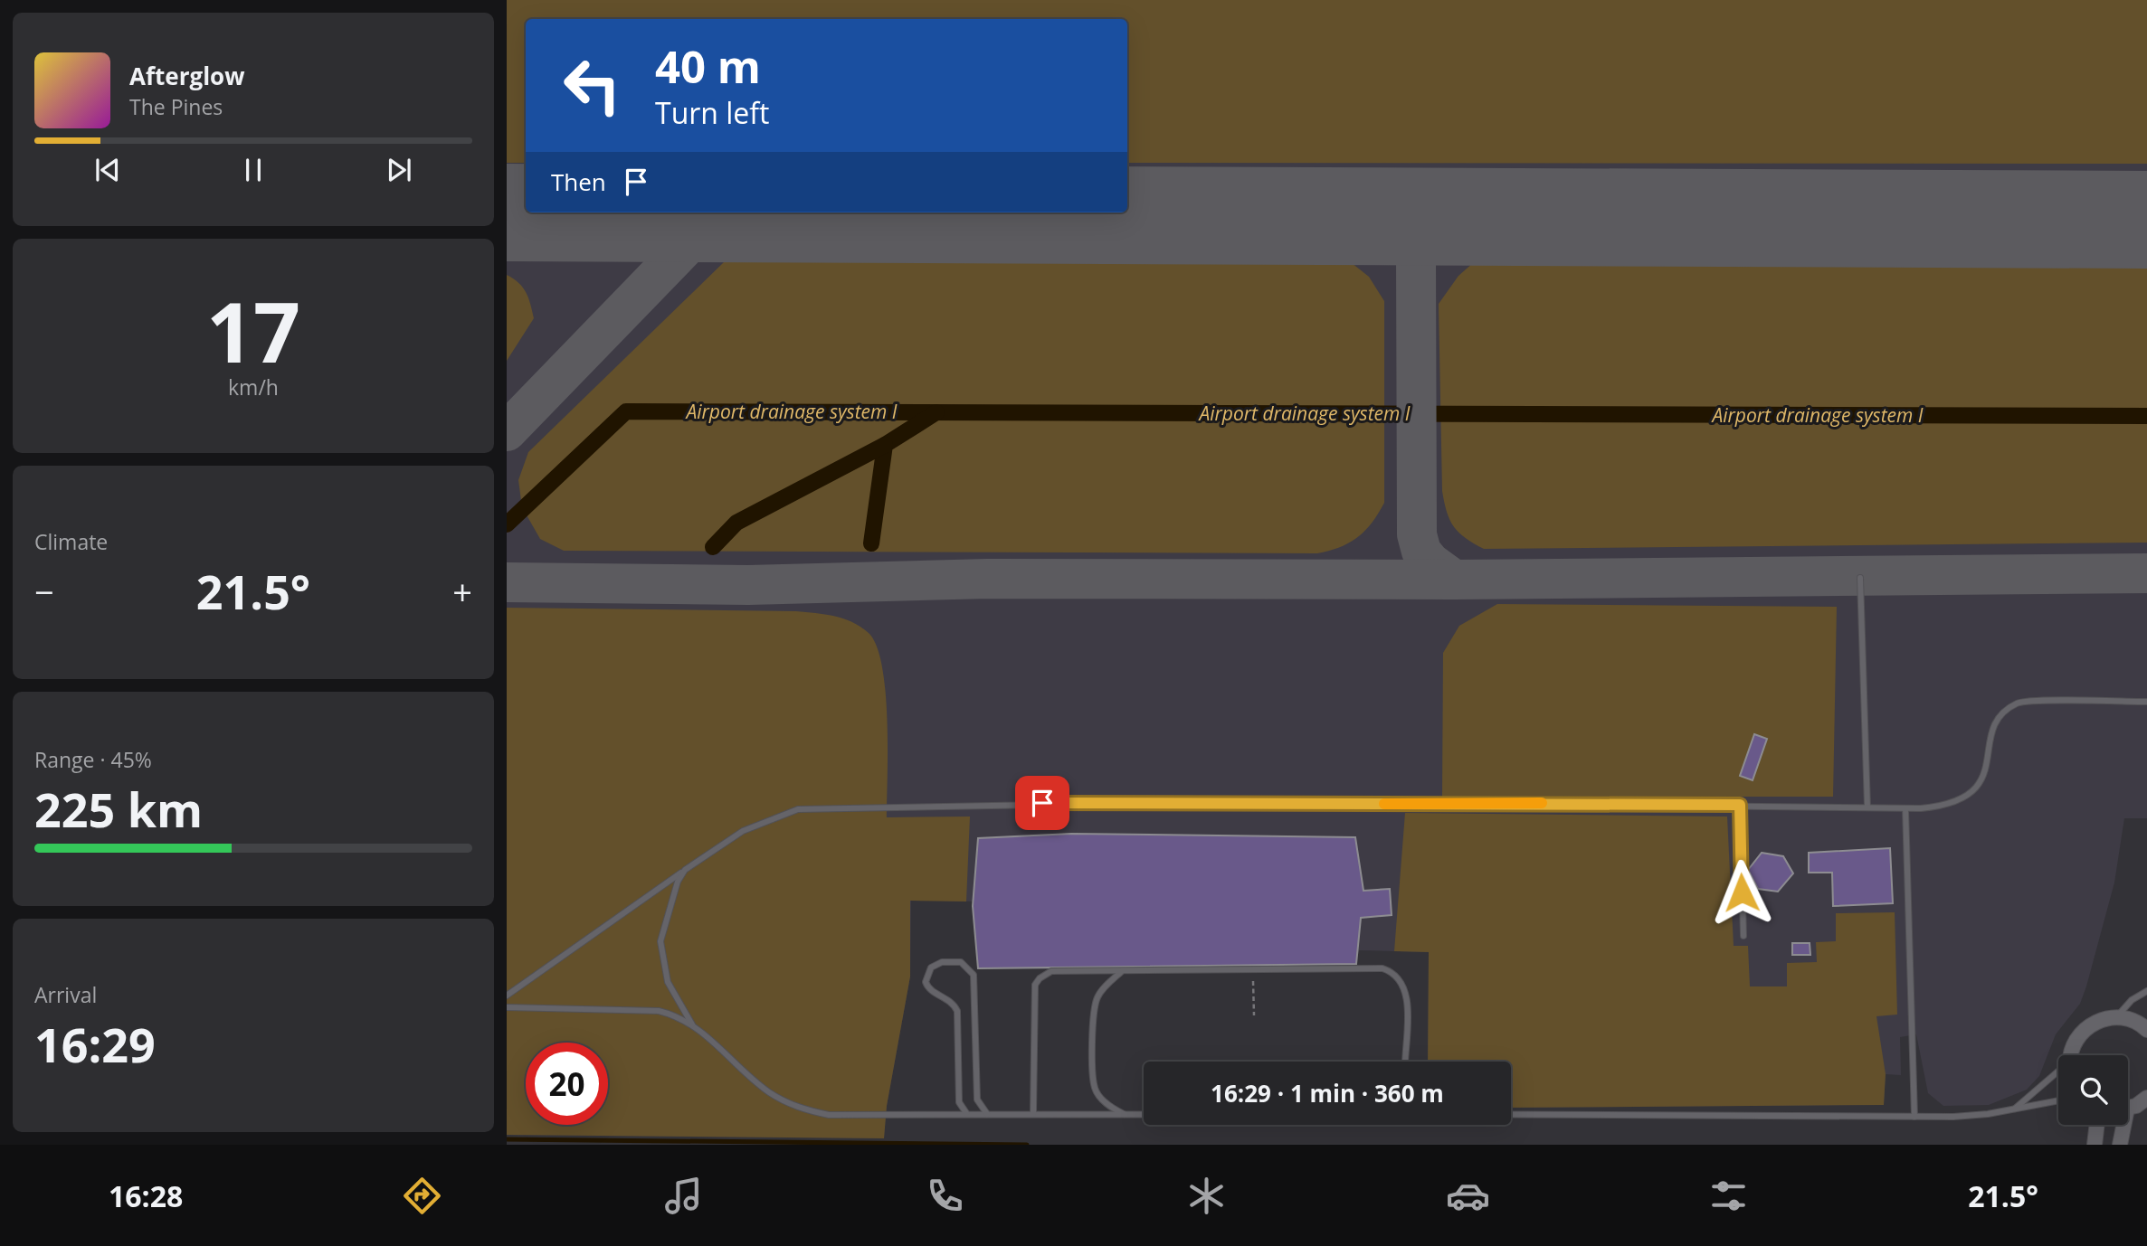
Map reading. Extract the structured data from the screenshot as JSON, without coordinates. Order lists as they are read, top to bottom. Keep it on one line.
{"water":["Airport drainage system I"],"page":{"turn":["40 m","Turn left"],"song":["Afterglow","The Pines"],"then":"Then","tile":[["17","km/h"],"Climate",["Range · 45%","225 km"],["Arrival","16:29"]],"heat":["−","21.5°","+"],"limit":"20","trip":"16:29 · 1 min · 360 m","tabs":["16:28","21.5°"]}}
